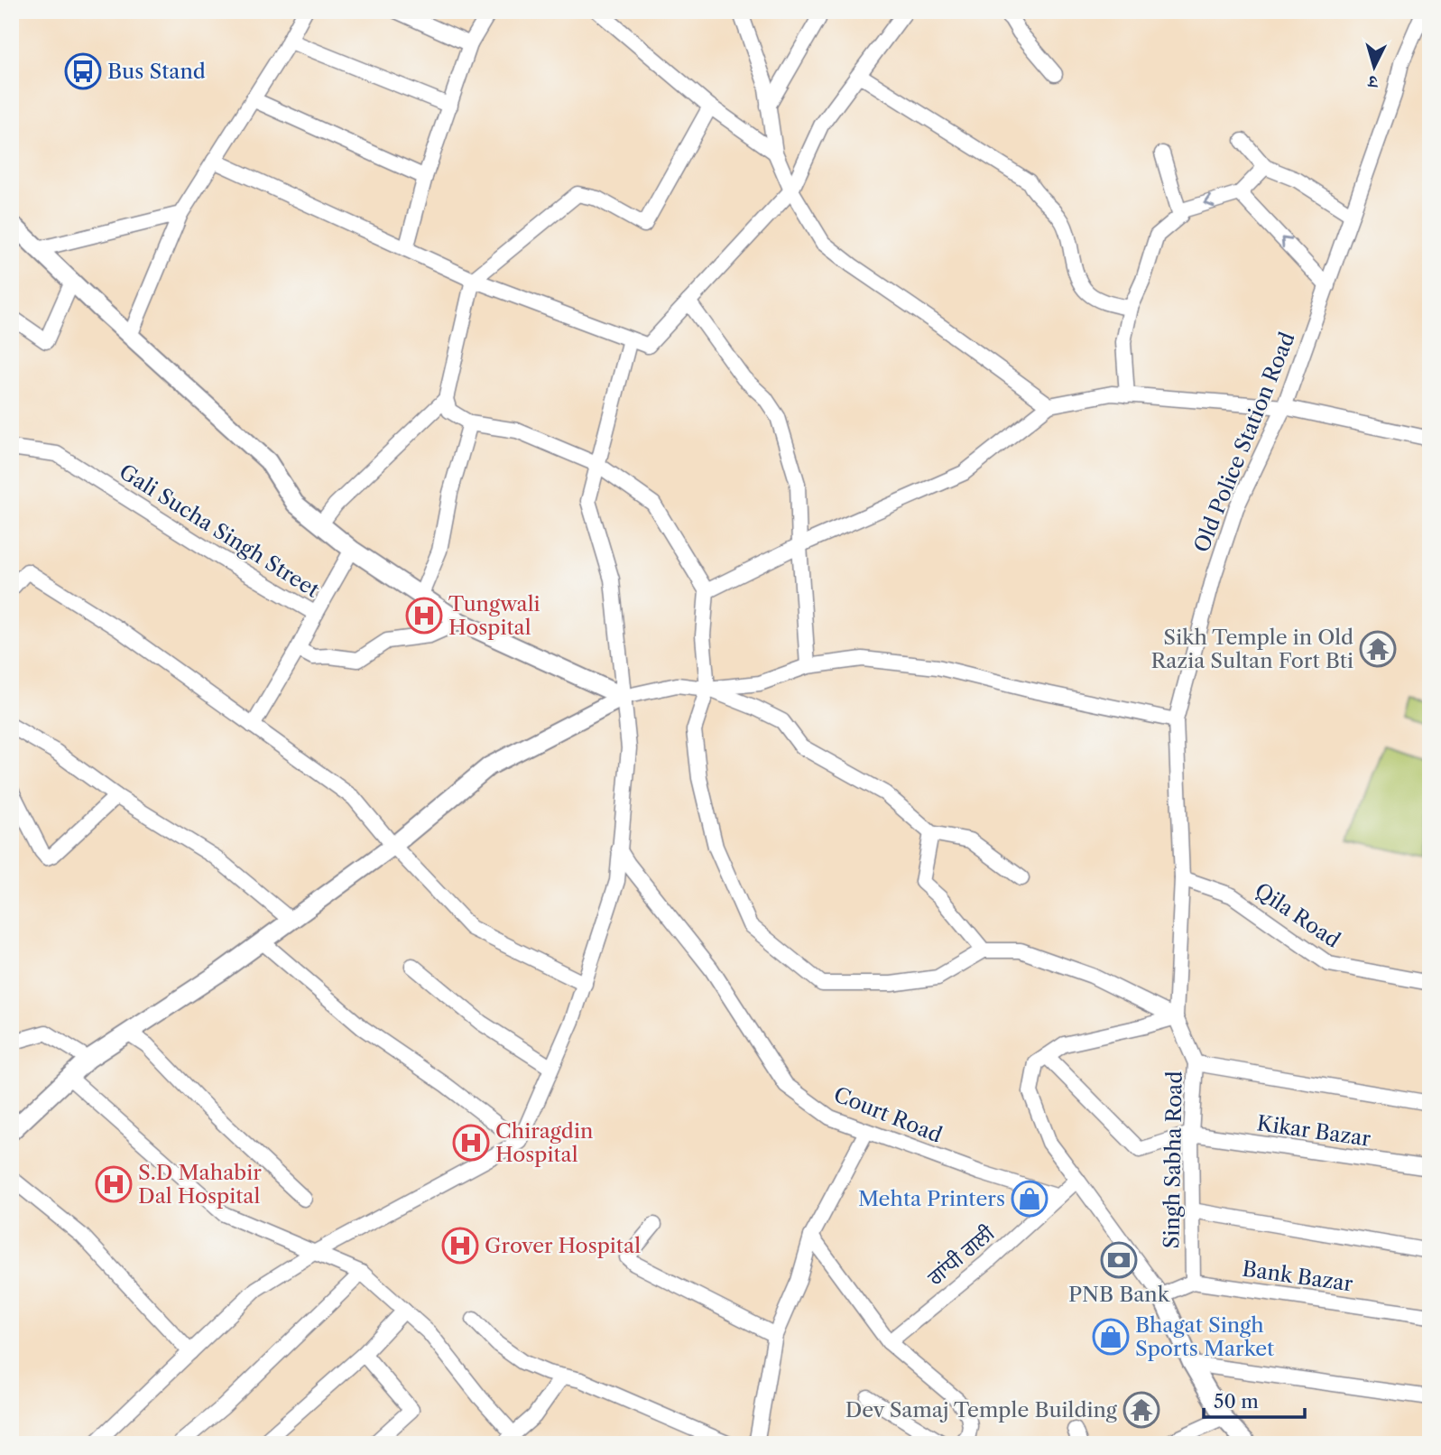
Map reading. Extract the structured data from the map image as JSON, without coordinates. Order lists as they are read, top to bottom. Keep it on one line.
{"streets":{"street":["Old Police Station Road","Gali Sucha Singh Street","Qila Road","Court Road","Kikar Bazar","Singh Sabha Road","ਗਾਂਧੀ ਗਲੀ","Bank Bazar"]},"crossings":[["Old Police Station Road","Qila Road"],["Old Police Station Road","Singh Sabha Road"],["Court Road","ਗਾਂਧੀ ਗਲੀ"],["Kikar Bazar","Singh Sabha Road"],["Singh Sabha Road","Bank Bazar"]],"places":{"bus stop":["Bus Stand"],"hospital":["Tungwali Hospital","Chiragdin Hospital","S.D Mahabir Dal Hospital","Grover Hospital"],"temple":["Sikh Temple in Old Razia Sultan Fort Bti","Dev Samaj Temple Building"],"shop":["Mehta Printers","Bhagat Singh Sports Market"],"bank":["PNB Bank"]},"scale_bar":"50 m","north":"bottom"}
